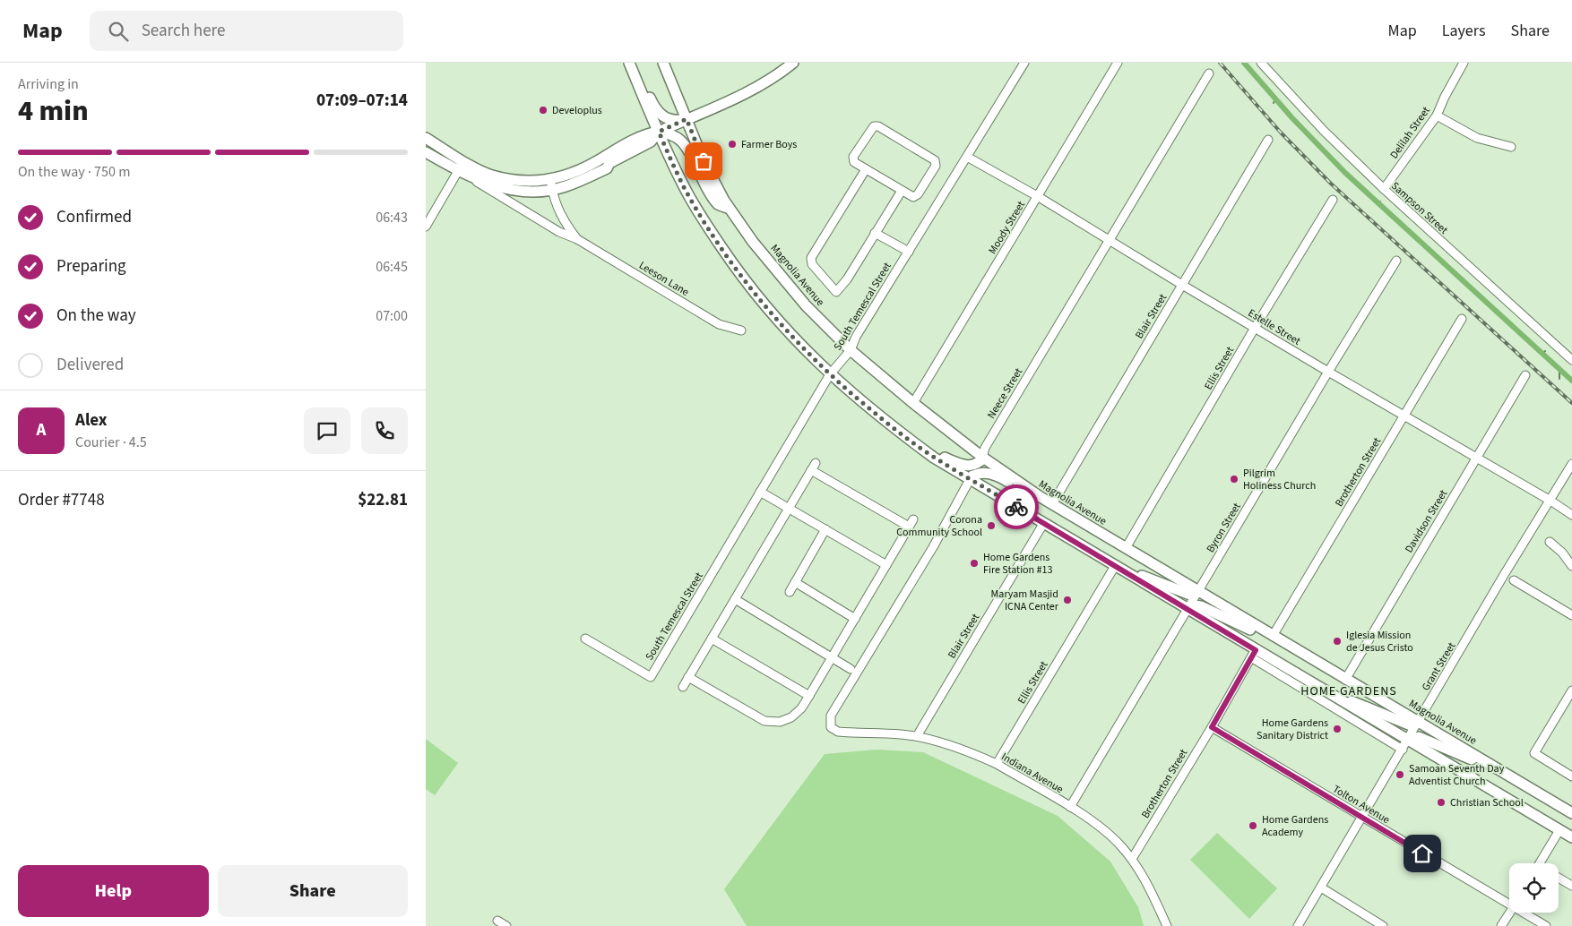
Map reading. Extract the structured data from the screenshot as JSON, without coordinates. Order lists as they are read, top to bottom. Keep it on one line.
{"streets":{"main road":["Magnolia Avenue"],"street":["Delilah Street","Sampson Street","Moody Street","Leeson Lane","South Temescal Street","Blair Street","Estelle Street","Ellis Street","Neece Street","Brotherton Street","Davidson Street","Byron Street","Grant Street","Indiana Avenue","Tolton Avenue"]},"crossings":[["Delilah Street","Sampson Street"],["Moody Street","Magnolia Avenue"],["Moody Street","Estelle Street"],["Magnolia Avenue","South Temescal Street"],["Magnolia Avenue","Blair Street"],["Magnolia Avenue","Ellis Street"],["Magnolia Avenue","Neece Street"],["Magnolia Avenue","Brotherton Street"],["Magnolia Avenue","Davidson Street"],["Magnolia Avenue","Byron Street"],["Magnolia Avenue","Grant Street"],["South Temescal Street","Estelle Street"],["Blair Street","Estelle Street"],["Blair Street","Indiana Avenue"],["Estelle Street","Ellis Street"],["Estelle Street","Neece Street"],["Estelle Street","Brotherton Street"],["Estelle Street","Davidson Street"],["Estelle Street","Byron Street"],["Estelle Street","Grant Street"],["Ellis Street","Indiana Avenue"],["Neece Street","Indiana Avenue"],["Brotherton Street","Indiana Avenue"],["Brotherton Street","Tolton Avenue"],["Byron Street","Indiana Avenue"],["Grant Street","Tolton Avenue"]],"districts":["HOME GARDENS"],"places":["Developlus","Farmer Boys","Pilgrim Holiness Church","Corona Community School","Home Gardens Fire Station #13","Maryam Masjid ICNA Center","Iglesia Mission de Jesus Cristo","Home Gardens Sanitary District","Samoan Seventh Day Adventist Church","Christian School","Home Gardens Academy"],"page":{"header":"Map","search":"Search here","nav":["Map","Layers","Share"],"heading":["4 min","Arriving in","07:09–07:14"],"panel":["Alex","Courier · 4.5","Order #7748","$22.81"],"bar":"On the way · 750 m","list":[["Confirmed","06:43"],["Preparing","06:45"],["On the way","07:00"],"Delivered"],"round":"A","buttons":["Help","Share"]}}
